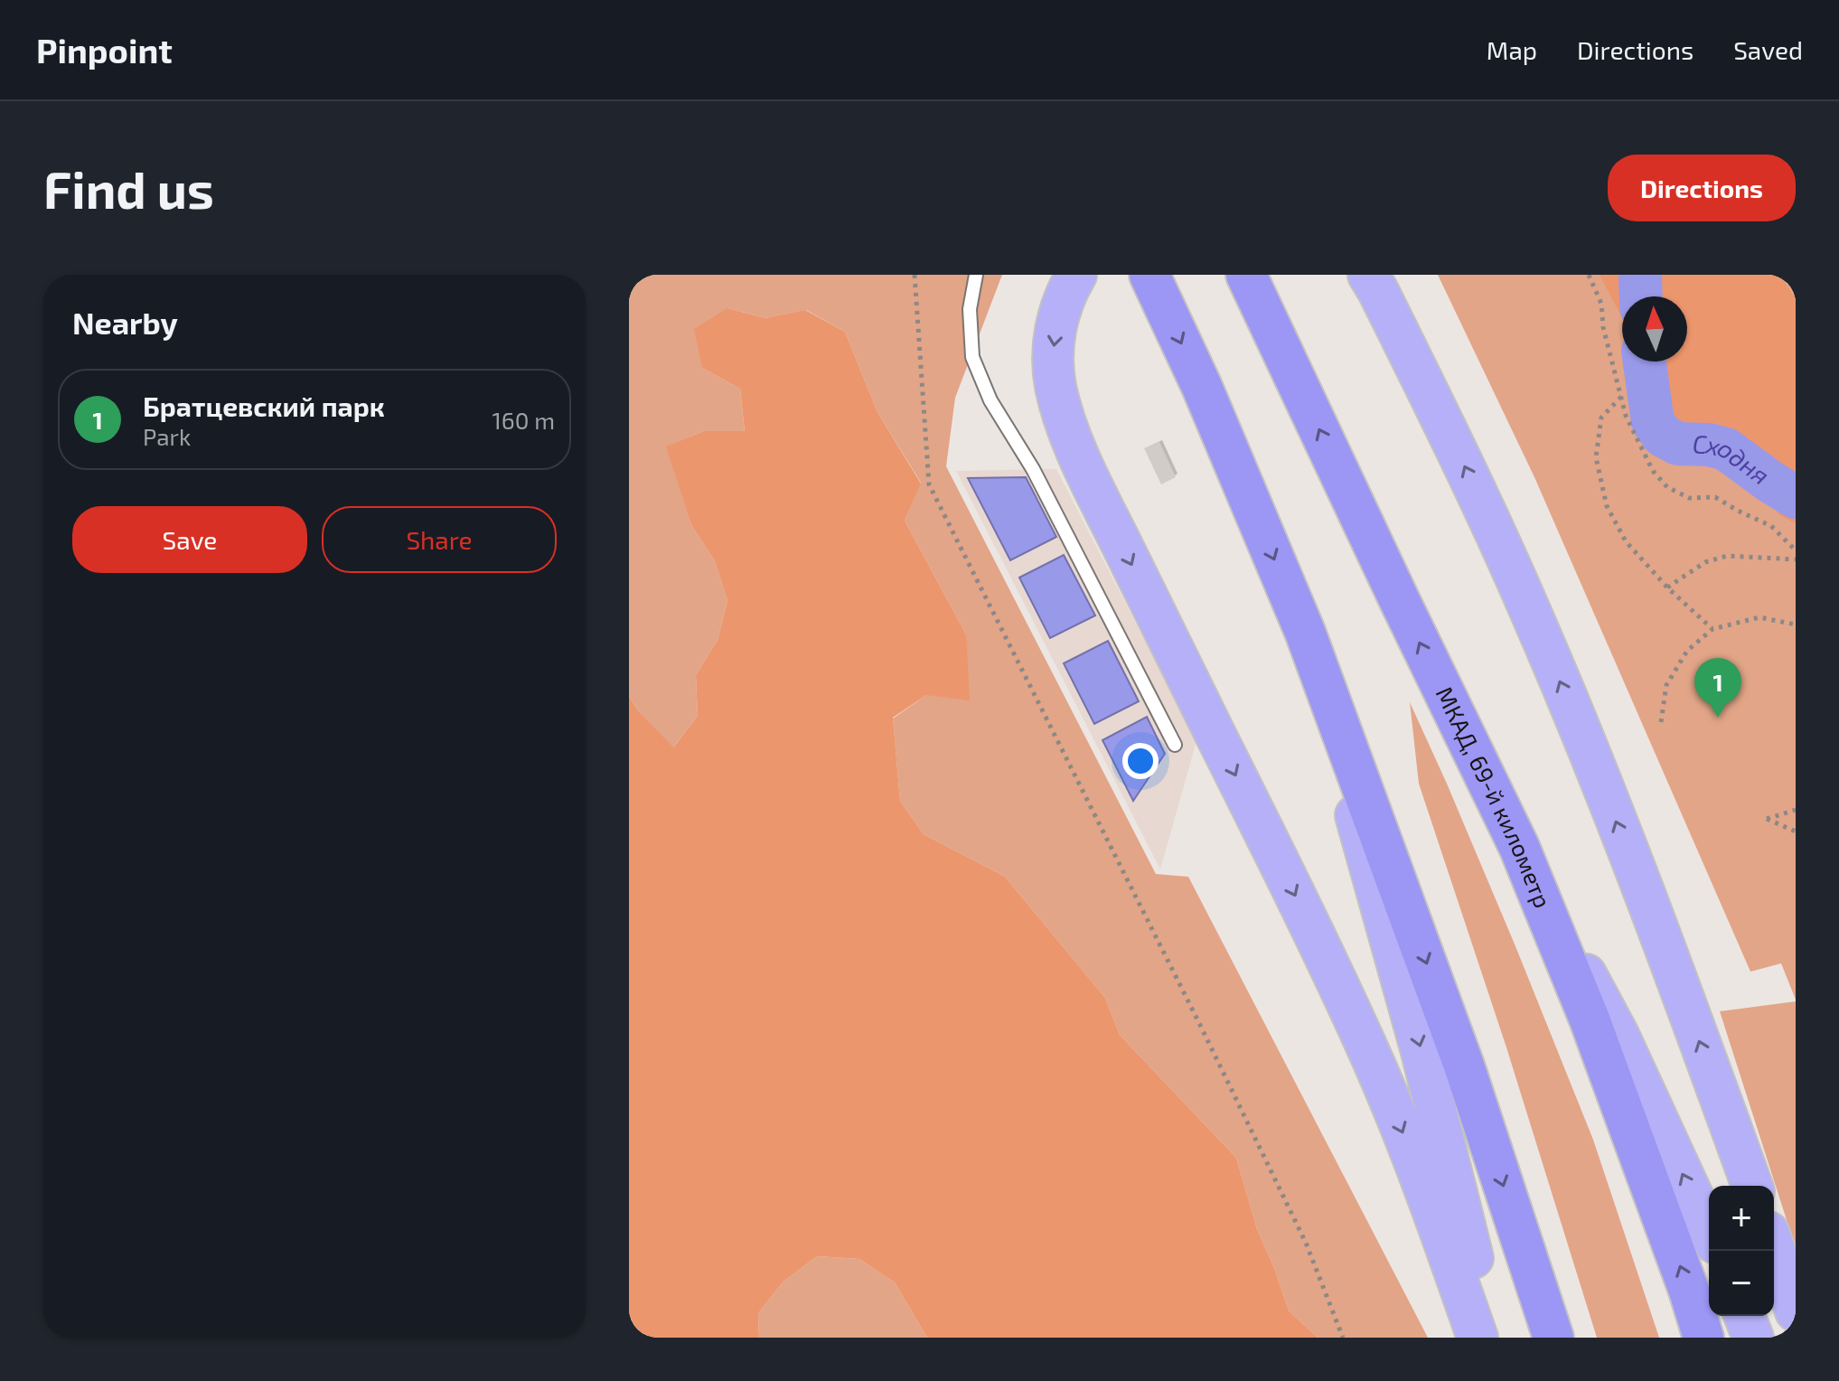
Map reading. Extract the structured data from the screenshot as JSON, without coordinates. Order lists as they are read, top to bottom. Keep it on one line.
{"streets":{"highway":["МКАД, 69-й километр"]},"water":["Сходня"],"north":"top","page":{"header":"Pinpoint","nav":["Map","Directions","Saved"],"buttons":["Directions",["Save","Share"]],"title":"Find us","heading":"Nearby","list":[{"mark":"1","name":"Братцевский парк","note":"Park","value":"160 m"}],"pins":"1","map_buttons":["+","−"]}}
